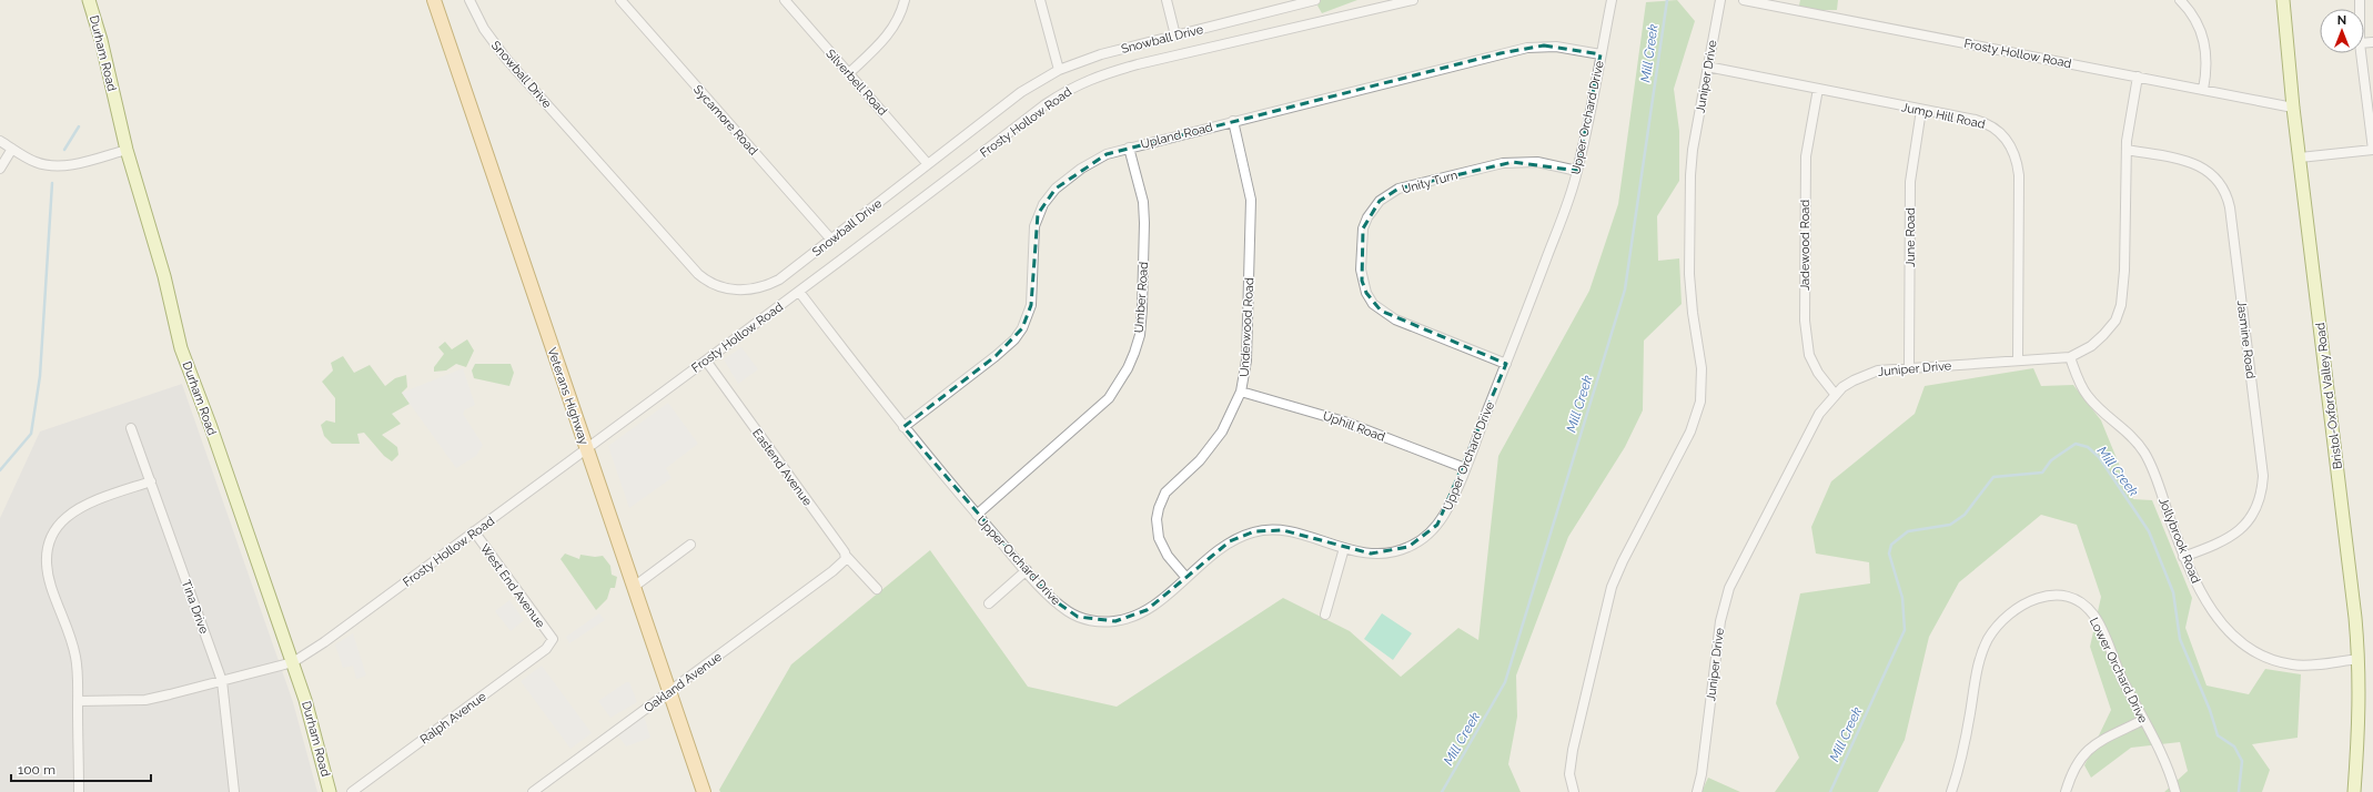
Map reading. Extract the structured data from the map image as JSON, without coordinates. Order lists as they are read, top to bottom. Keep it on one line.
{"streets":{"main road":["Durham Road","Veterans Highway","Bristol-Oxford Valley Road"],"street":["Snowball Drive","Frosty Hollow Road","Juniper Drive","Silverbell Road","Jump Hill Road","Upper Orchard Drive","Sycamore Road","Upland Road","Unity Turn","June Road","Jadewood Road","Umber Road","Underwood Road","Jasmine Road","Uphill Road","Eastend Avenue","Jollybrook Road","West End Avenue","Tina Drive","Lower Orchard Drive","Oakland Avenue","Ralph Avenue"]},"crossings":[["Snowball Drive","Silverbell Road"],["Snowball Drive","Sycamore Road"],["Durham Road","Frosty Hollow Road"],["Frosty Hollow Road","Juniper Drive"],["Frosty Hollow Road","Upper Orchard Drive"],["Frosty Hollow Road","Veterans Highway"],["Frosty Hollow Road","Bristol-Oxford Valley Road"],["Frosty Hollow Road","Eastend Avenue"],["Frosty Hollow Road","West End Avenue"],["Frosty Hollow Road","Tina Drive"],["Juniper Drive","Jump Hill Road"],["Juniper Drive","June Road"],["Juniper Drive","Jadewood Road"],["Juniper Drive","Jasmine Road"],["Juniper Drive","Jollybrook Road"],["Jump Hill Road","June Road"],["Jump Hill Road","Jadewood Road"],["Upper Orchard Drive","Upland Road"],["Upper Orchard Drive","Unity Turn"],["Upper Orchard Drive","Umber Road"],["Upper Orchard Drive","Underwood Road"],["Upper Orchard Drive","Uphill Road"],["Upland Road","Umber Road"],["Upland Road","Underwood Road"],["Underwood Road","Uphill Road"],["Jasmine Road","Jollybrook Road"],["Veterans Highway","Oakland Avenue"],["Bristol-Oxford Valley Road","Jollybrook Road"],["Eastend Avenue","Oakland Avenue"],["West End Avenue","Ralph Avenue"]],"water":["Mill Creek"],"scale_bar":"100 m","north":"top"}
